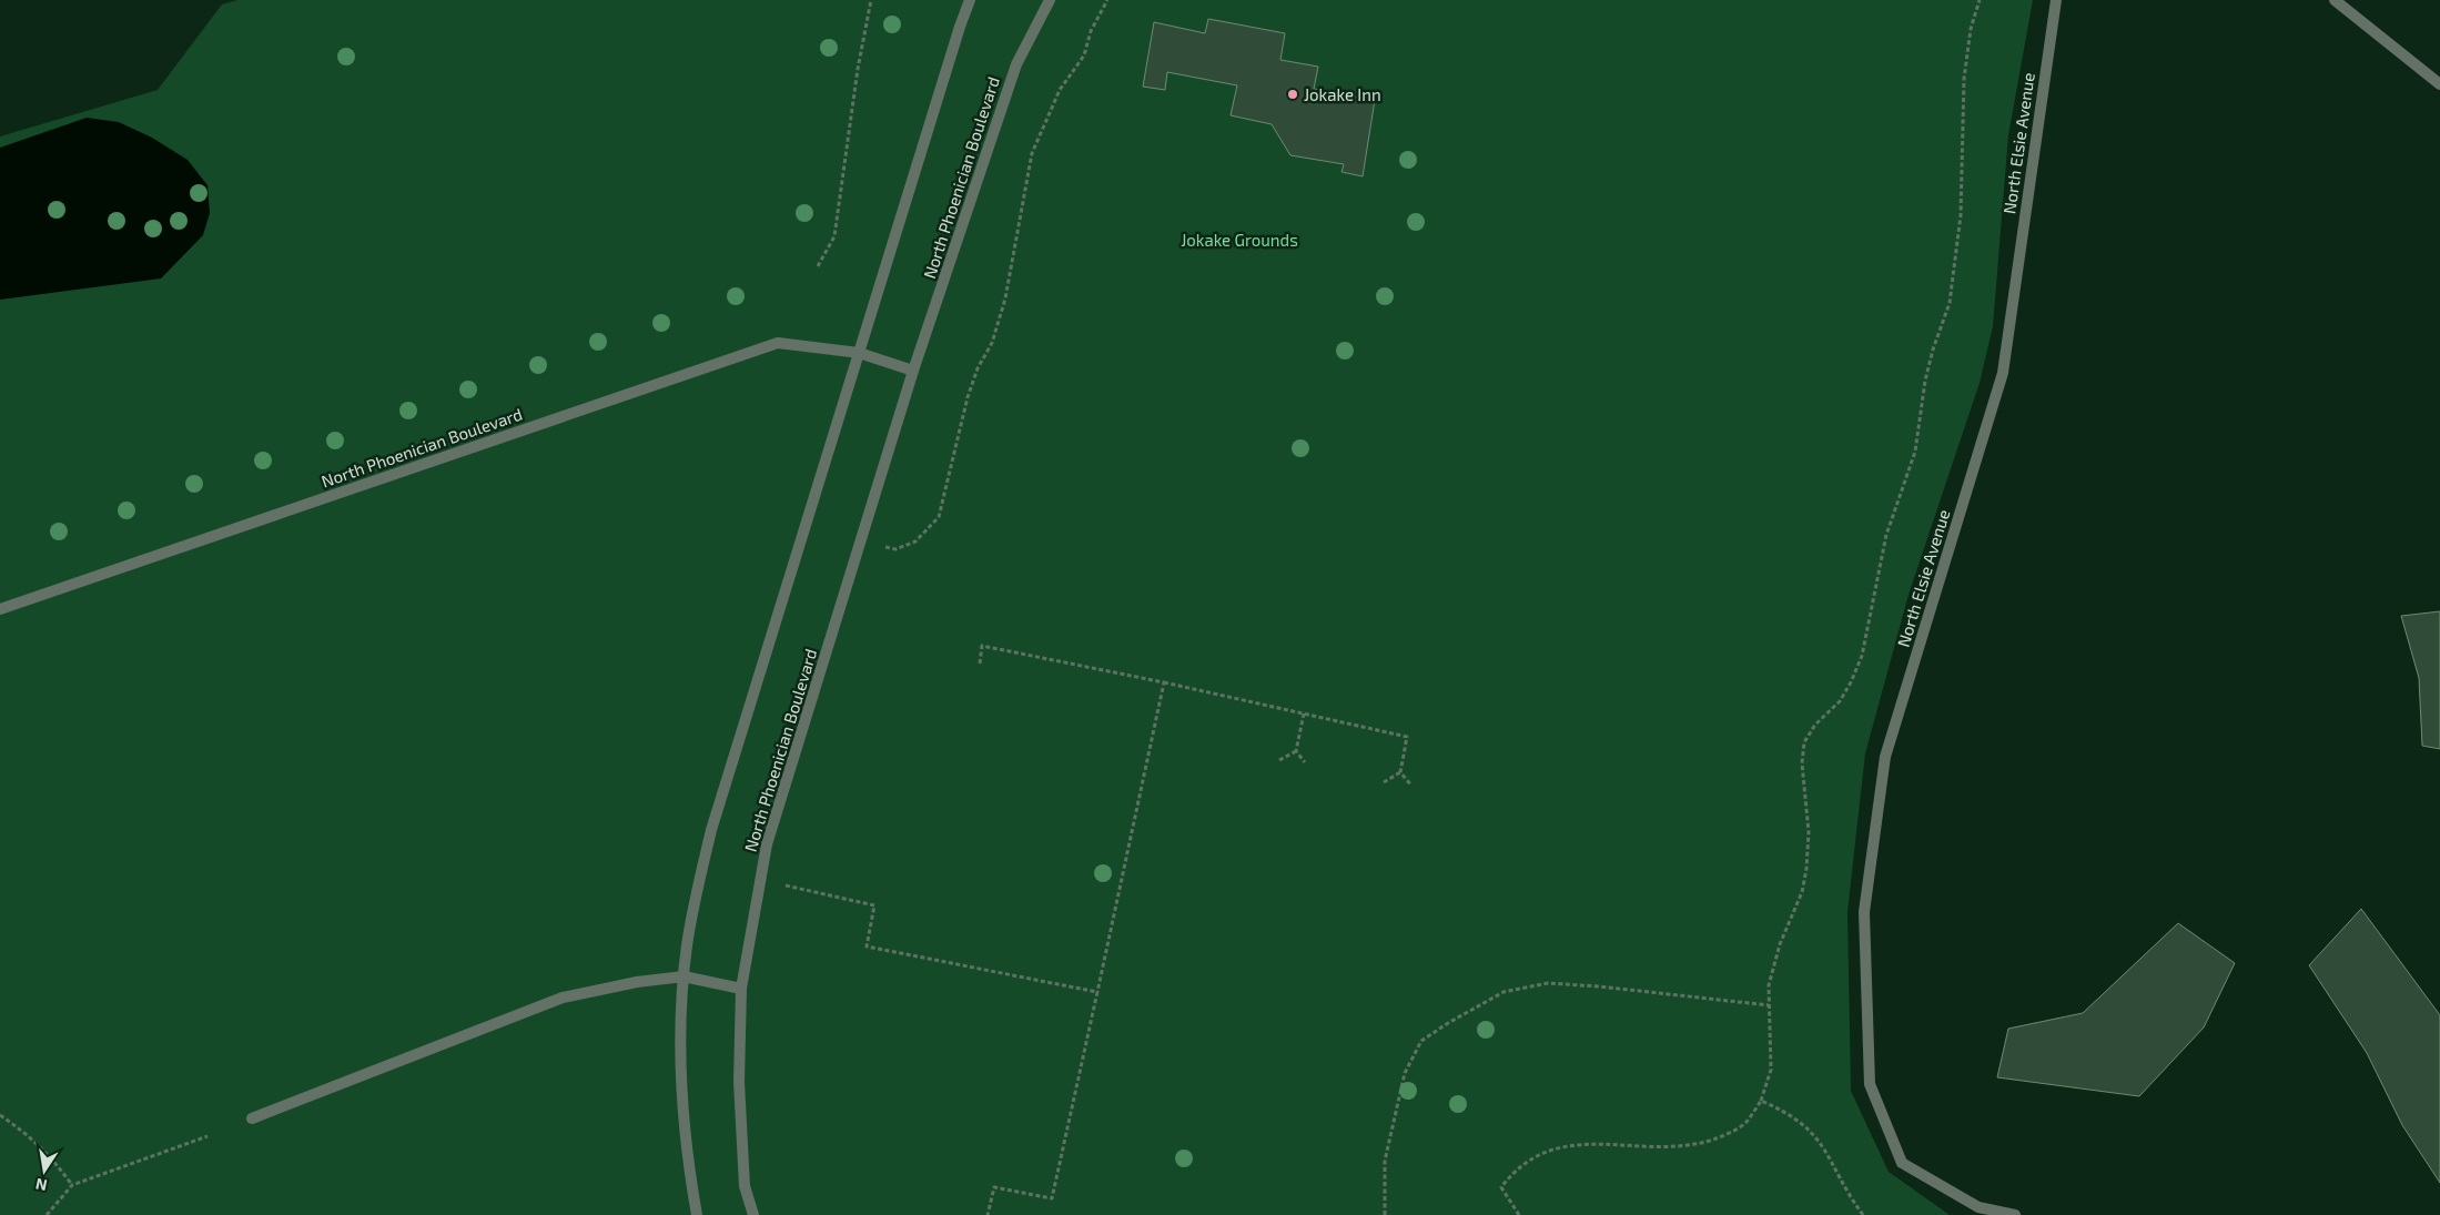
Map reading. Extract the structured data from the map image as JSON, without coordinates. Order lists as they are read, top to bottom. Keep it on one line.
{"streets":{"street":["North Elsie Avenue","North Phoenician Boulevard"]},"parks":["Jokake Grounds"],"places":["Jokake Inn"],"north":"bottom"}
